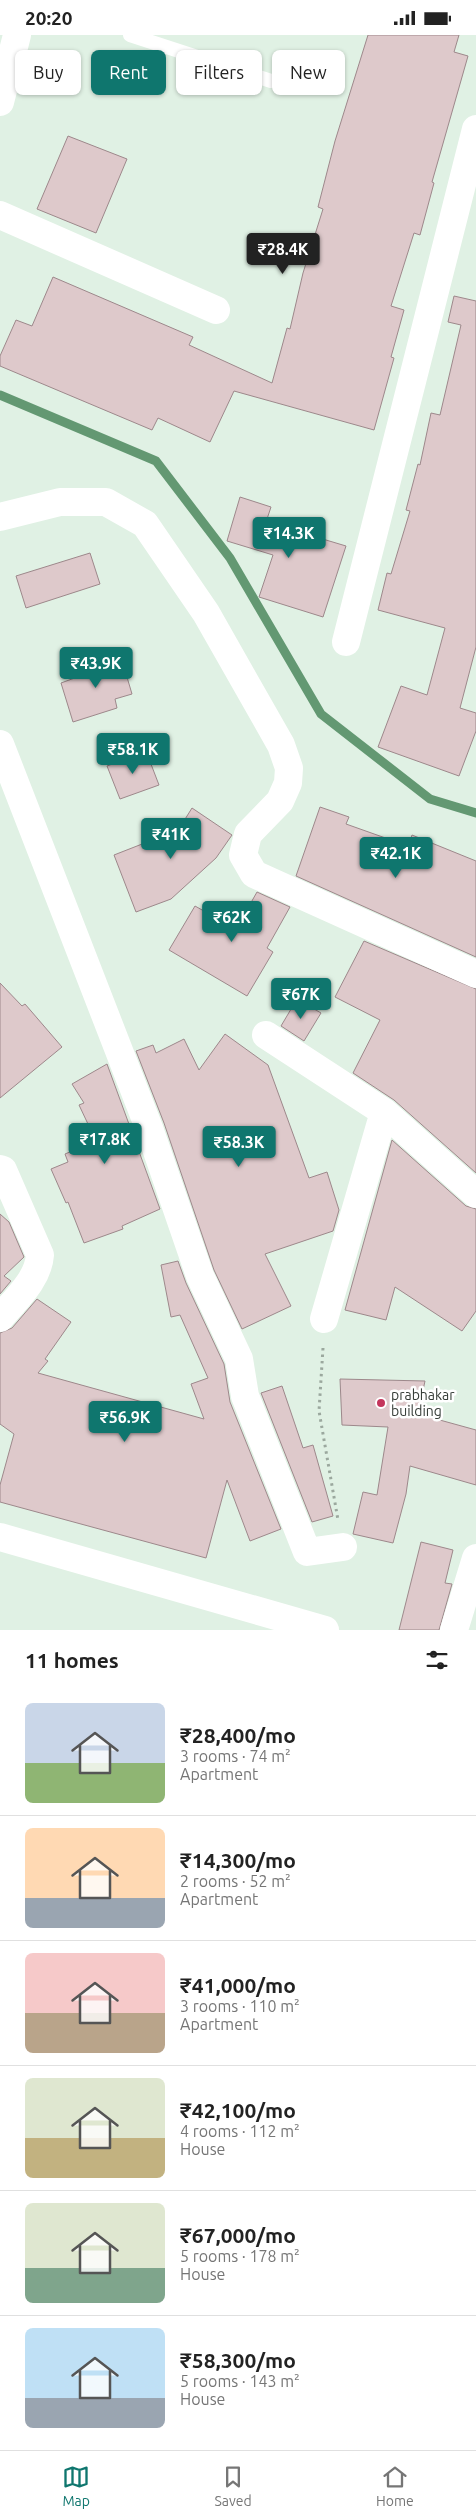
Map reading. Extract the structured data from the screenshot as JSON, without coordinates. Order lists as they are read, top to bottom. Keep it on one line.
{"places":["prabhakar building"],"page":{"status":"20:20","chip":["Buy","Rent","Filters","New"],"price":["₹28.4K","₹14.3K","₹43.9K","₹58.1K","₹41K","₹42.1K","₹62K","₹67K","₹17.8K","₹58.3K","₹56.9K"],"heading":"11 homes","list":[{"name":"₹28,400/mo","note":"3 rooms · 74 m² · Apartment"},{"name":"₹14,300/mo","note":"2 rooms · 52 m² · Apartment"},{"name":"₹41,000/mo","note":"3 rooms · 110 m² · Apartment"},{"name":"₹42,100/mo","note":"4 rooms · 112 m² · House"},{"name":"₹67,000/mo","note":"5 rooms · 178 m² · House"},{"name":"₹58,300/mo","note":"5 rooms · 143 m² · House"}],"tabs":["Map","Saved","Home"]}}
